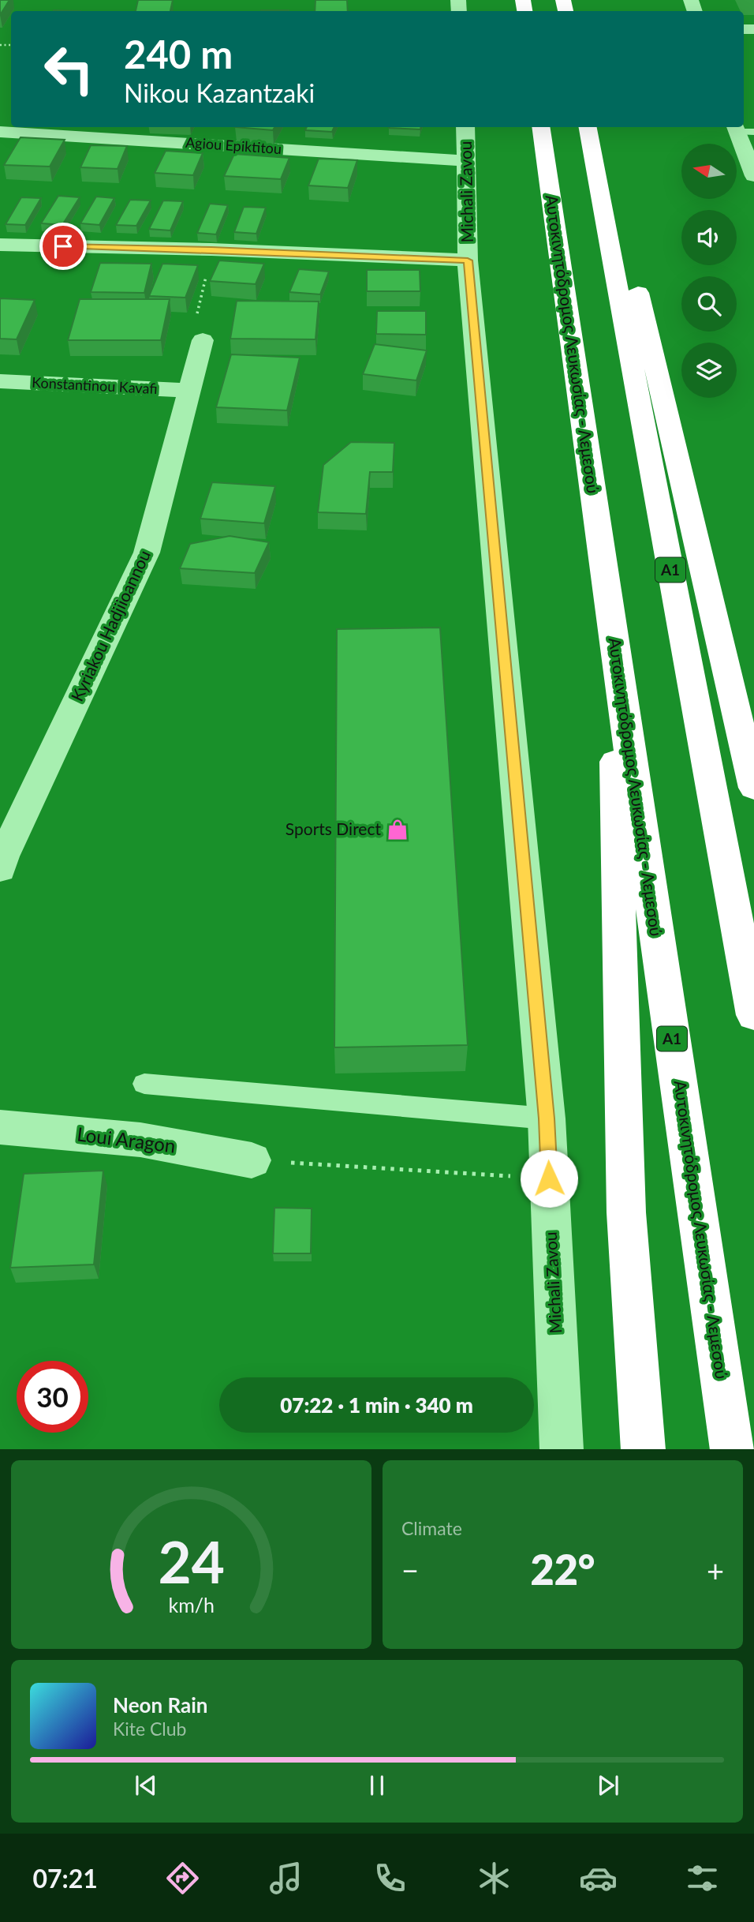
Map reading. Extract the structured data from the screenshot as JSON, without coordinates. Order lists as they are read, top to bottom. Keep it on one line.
{"streets":{"highway":["Αυτοκινητόδρομος Λευκωσίας - Λεμεσού","A1"],"street":["Agiou Epiktitou","Michali Zavou","Konstantinou Kavafi","Kyriakou Hadjiioannou","Loui Aragon"]},"crossings":[["Agiou Epiktitou","Michali Zavou"],["Konstantinou Kavafi","Kyriakou Hadjiioannou"]],"places":{"shop":["Sports Direct"]},"north":"left","page":{"turn":["240 m","Nikou Kazantzaki"],"limit":"30","trip":"07:22 · 1 min · 340 m","tile":"Climate","heat":["−","22°","+"],"song":["Neon Rain","Kite Club"],"tabs":"07:21","gauge":["24","km/h"]}}
